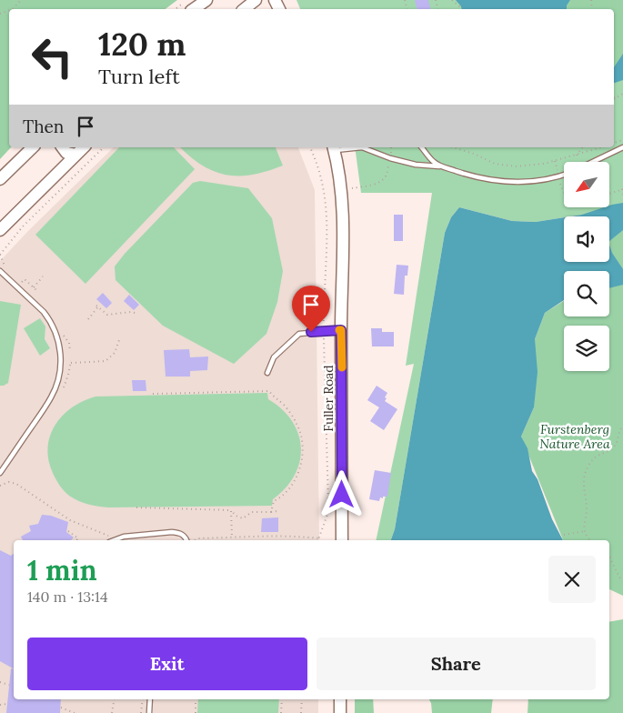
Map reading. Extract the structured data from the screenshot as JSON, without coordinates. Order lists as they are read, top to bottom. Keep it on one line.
{"streets":{"main road":["Fuller Road"]},"parks":["Furstenberg Nature Area"],"north":"bottom left","page":{"turn":["120 m","Turn left"],"then":"Then","heading":["1 min","140 m · 13:14"],"buttons":["Exit","Share"]}}
